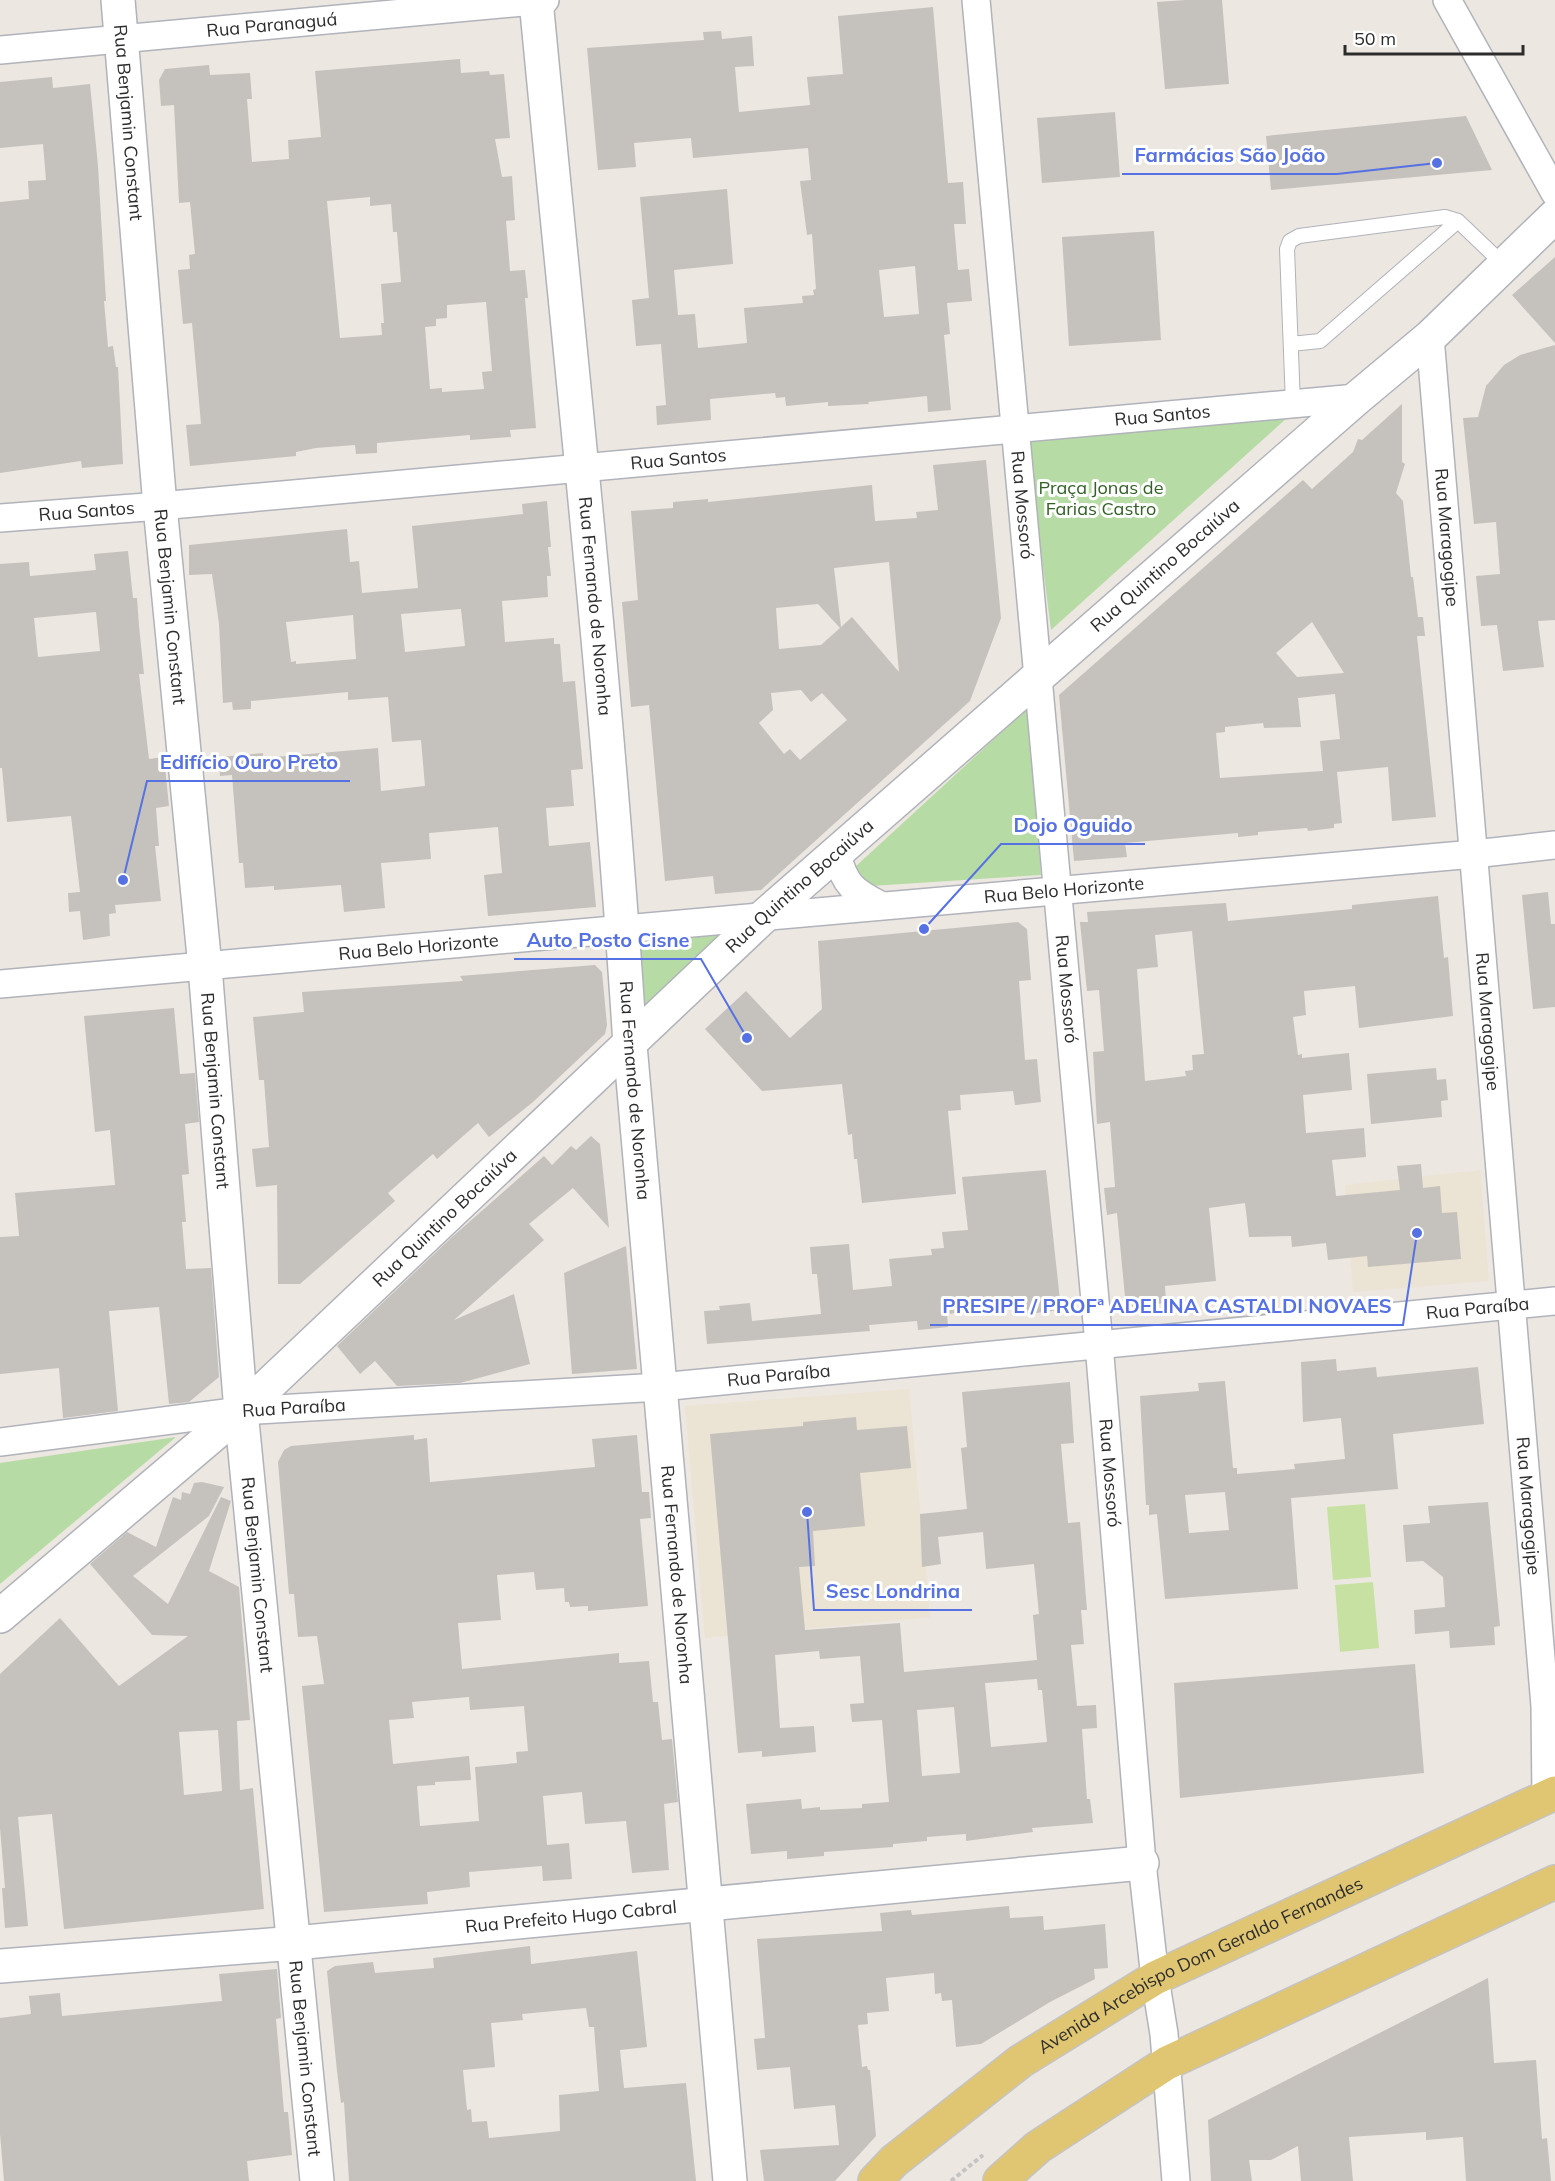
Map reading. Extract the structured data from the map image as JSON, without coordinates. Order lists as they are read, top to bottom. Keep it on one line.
{"streets":{"main road":["Avenida Arcebispo Dom Geraldo Fernandes"],"street":["Rua Paranaguá","Rua Benjamin Constant","Rua Santos","Rua Mossoró","Rua Maragogipe","Rua Quintino Bocaiúva","Rua Fernando de Noronha","Rua Belo Horizonte","Rua Paraíba","Rua Prefeito Hugo Cabral"]},"crossings":[["Rua Paranaguá","Rua Benjamin Constant"],["Rua Paranaguá","Rua Fernando de Noronha"],["Rua Benjamin Constant","Rua Santos"],["Rua Benjamin Constant","Rua Quintino Bocaiúva"],["Rua Benjamin Constant","Rua Belo Horizonte"],["Rua Benjamin Constant","Rua Paraíba"],["Rua Benjamin Constant","Rua Prefeito Hugo Cabral"],["Rua Santos","Rua Mossoró"],["Rua Santos","Rua Quintino Bocaiúva"],["Rua Santos","Rua Fernando de Noronha"],["Rua Mossoró","Rua Quintino Bocaiúva"],["Rua Mossoró","Rua Belo Horizonte"],["Rua Mossoró","Rua Paraíba"],["Rua Mossoró","Rua Prefeito Hugo Cabral"],["Rua Mossoró","Avenida Arcebispo Dom Geraldo Fernandes"],["Rua Maragogipe","Rua Quintino Bocaiúva"],["Rua Maragogipe","Rua Belo Horizonte"],["Rua Maragogipe","Rua Paraíba"],["Rua Maragogipe","Avenida Arcebispo Dom Geraldo Fernandes"],["Rua Quintino Bocaiúva","Rua Fernando de Noronha"],["Rua Quintino Bocaiúva","Rua Belo Horizonte"],["Rua Quintino Bocaiúva","Rua Paraíba"],["Rua Fernando de Noronha","Rua Belo Horizonte"],["Rua Fernando de Noronha","Rua Paraíba"],["Rua Fernando de Noronha","Rua Prefeito Hugo Cabral"]],"parks":["Praça Jonas de Farias Castro"],"places":["Farmácias São João","Edifício Ouro Preto","Dojo Oguido","Auto Posto Cisne","PRESIPE / PROFª ADELINA CASTALDI NOVAES","Sesc Londrina"],"scale_bar":"50 m"}
